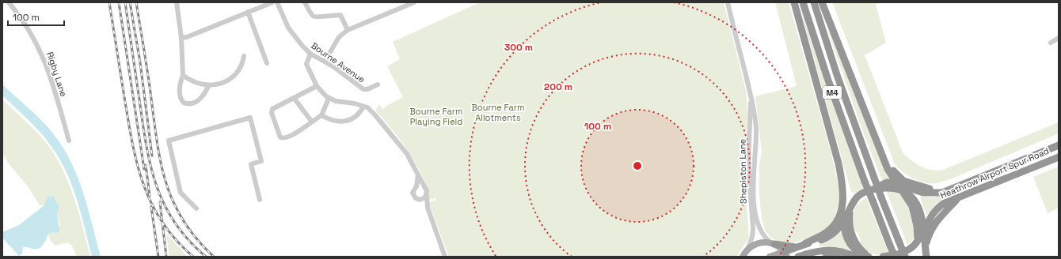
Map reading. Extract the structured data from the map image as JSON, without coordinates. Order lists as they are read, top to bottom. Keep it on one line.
{"streets":{"highway":["M4","Heathrow Airport Spur Road"],"street":["Bourne Avenue","Rigby Lane","Shepiston Lane"]},"crossings":[["M4","Shepiston Lane"],["M4","Heathrow Airport Spur Road"]],"parks":["Bourne Farm Allotments","Bourne Farm Playing Field"],"scale_bar":"100 m","rings":["300 m","200 m","100 m"]}
